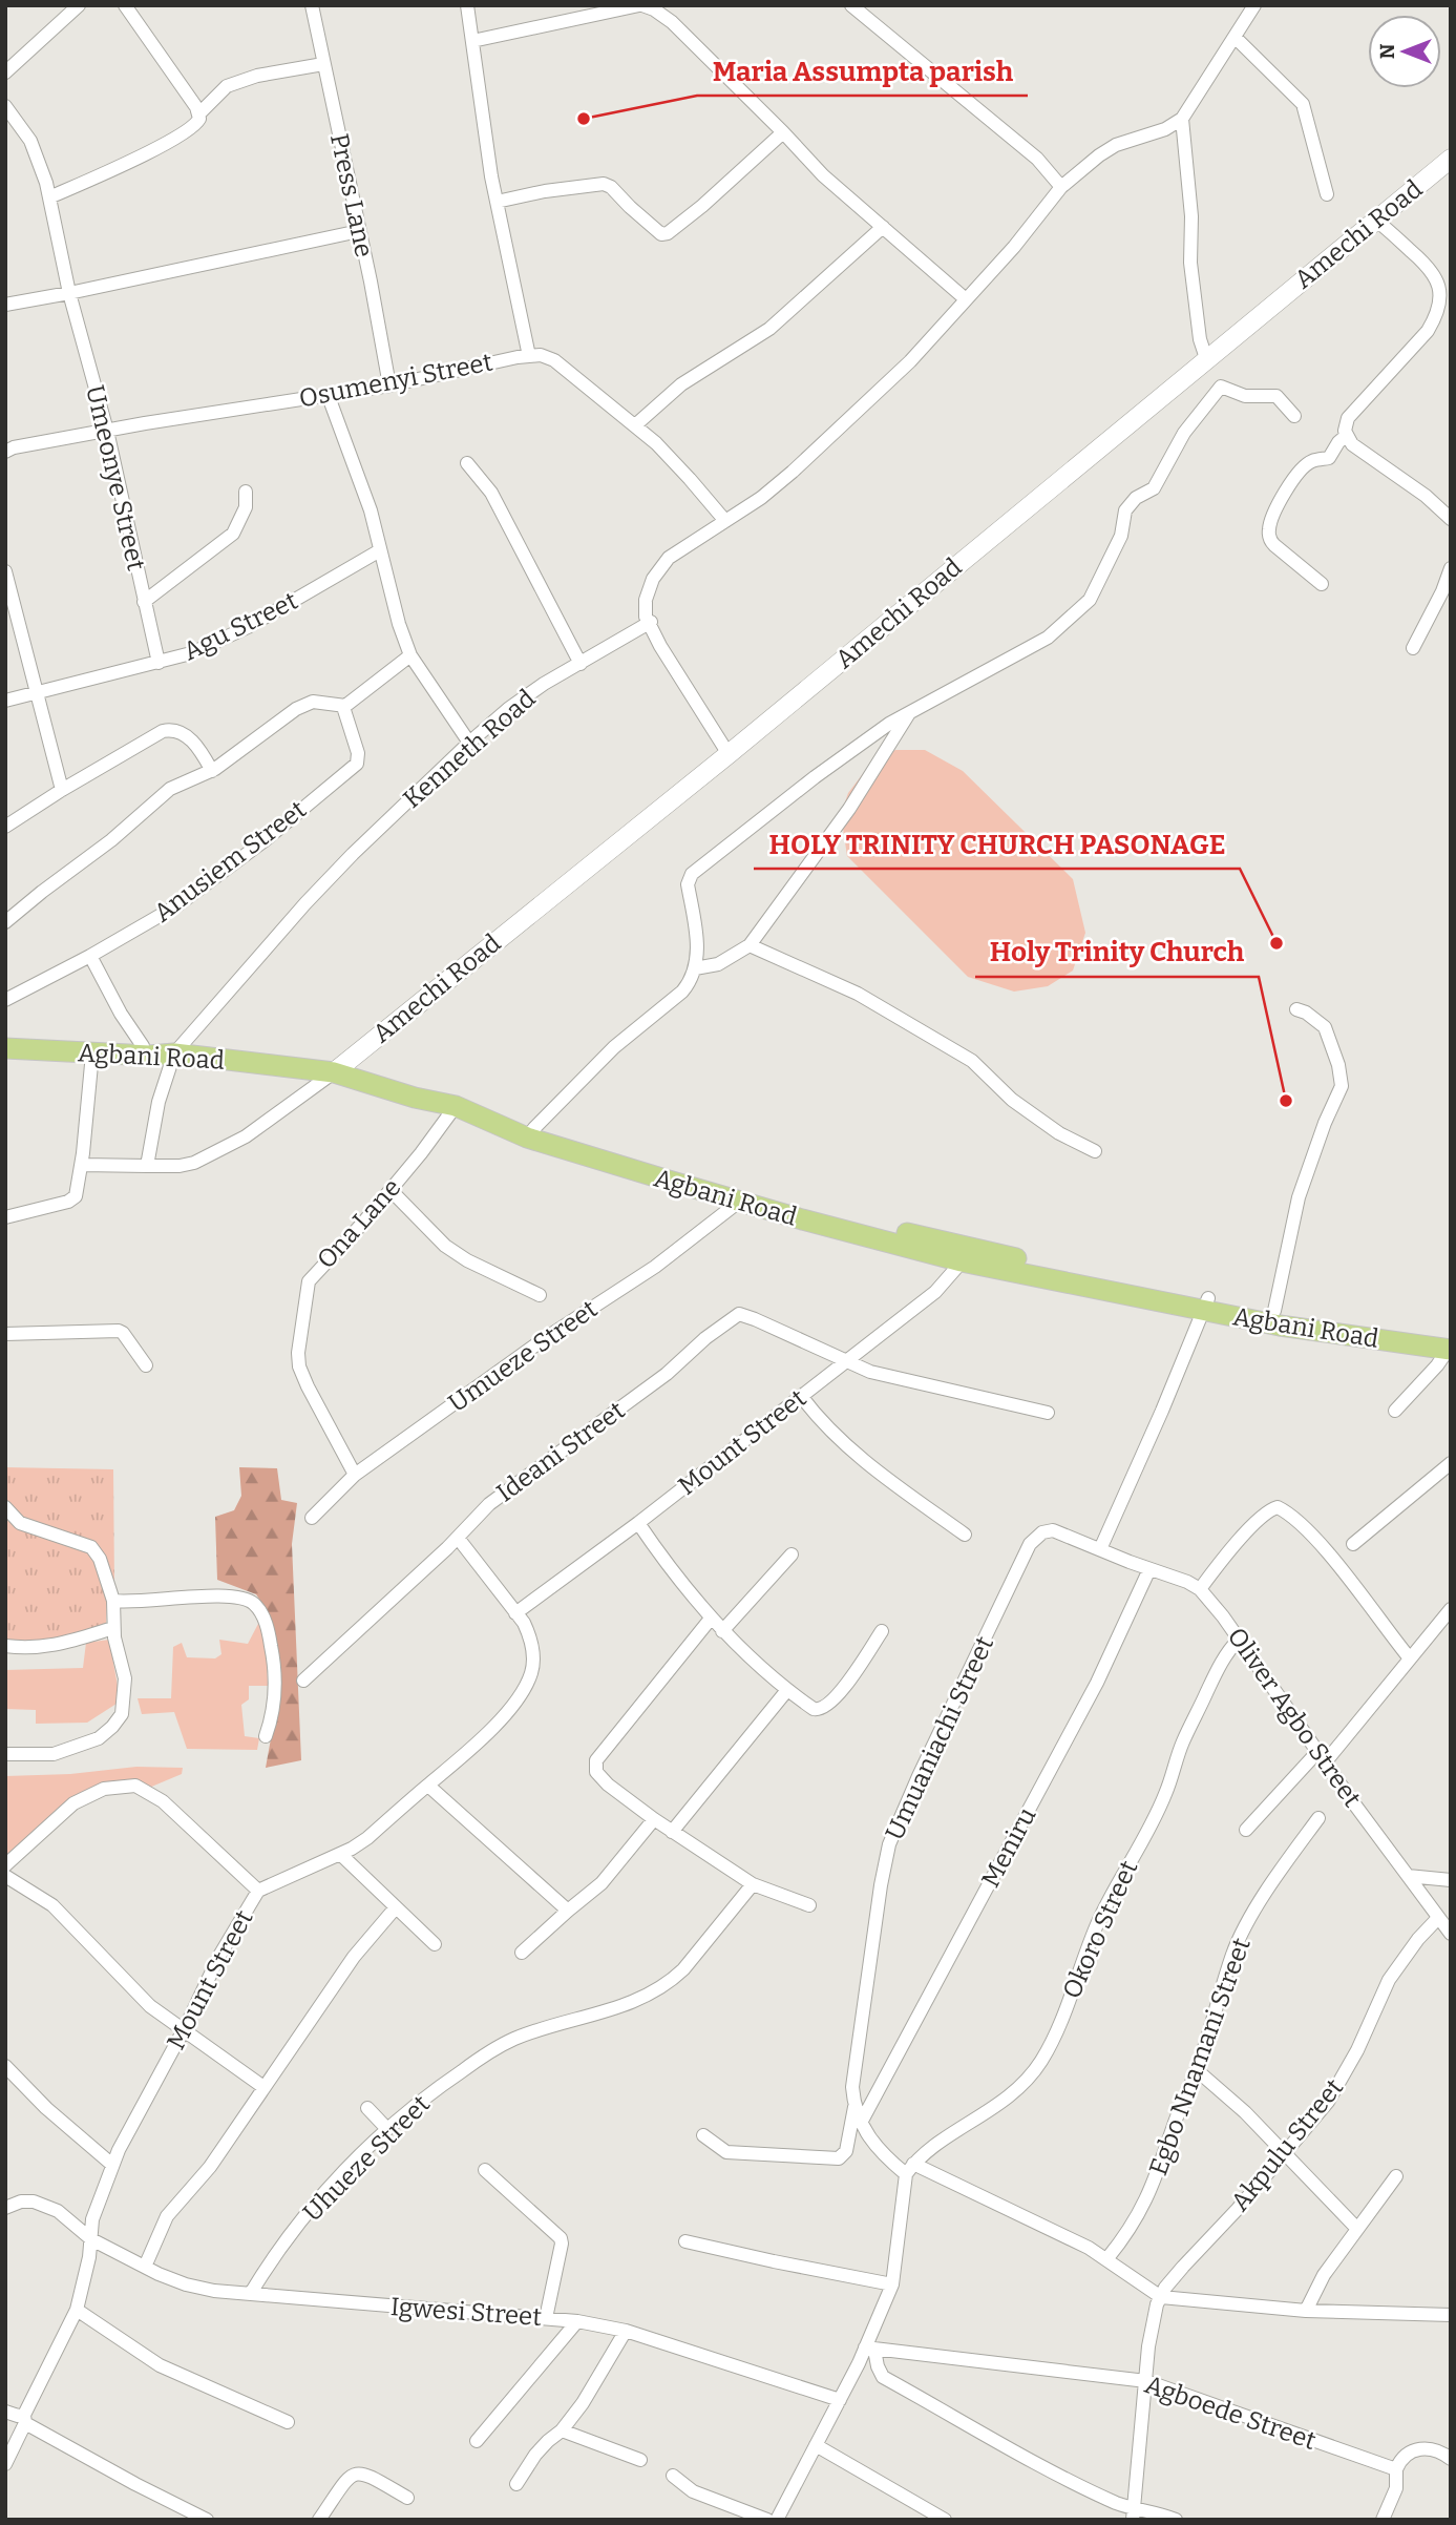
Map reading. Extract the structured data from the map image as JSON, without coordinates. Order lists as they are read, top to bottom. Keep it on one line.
{"streets":{"main road":["Amechi Road","Agbani Road"],"street":["Press Lane","Osumenyi Street","Umeonye Street","Agu Street","Kenneth Road","Anusiem Street","Ona Lane","Umueze Street","Mount Street","Ideani Street","Oliver Agbo Street","Umuaniachi Street","Meniru","Okoro Street","Egbo Nnamani Street","Akpulu Street","Uhueze Street","Igwesi Street","Agboede Street"]},"crossings":[["Press Lane","Osumenyi Street"],["Amechi Road","Agbani Road"],["Osumenyi Street","Umeonye Street"],["Umeonye Street","Agu Street"],["Kenneth Road","Agbani Road"],["Agbani Road","Ona Lane"],["Agbani Road","Umueze Street"],["Agbani Road","Mount Street"],["Ona Lane","Umueze Street"],["Mount Street","Ideani Street"],["Mount Street","Igwesi Street"],["Oliver Agbo Street","Umuaniachi Street"],["Oliver Agbo Street","Meniru"],["Oliver Agbo Street","Okoro Street"],["Oliver Agbo Street","Akpulu Street"],["Umuaniachi Street","Meniru"],["Umuaniachi Street","Okoro Street"],["Umuaniachi Street","Egbo Nnamani Street"],["Umuaniachi Street","Akpulu Street"],["Uhueze Street","Igwesi Street"]],"places":["Maria Assumpta parish","HOLY TRINITY CHURCH PASONAGE","Holy Trinity Church"],"north":"left"}
